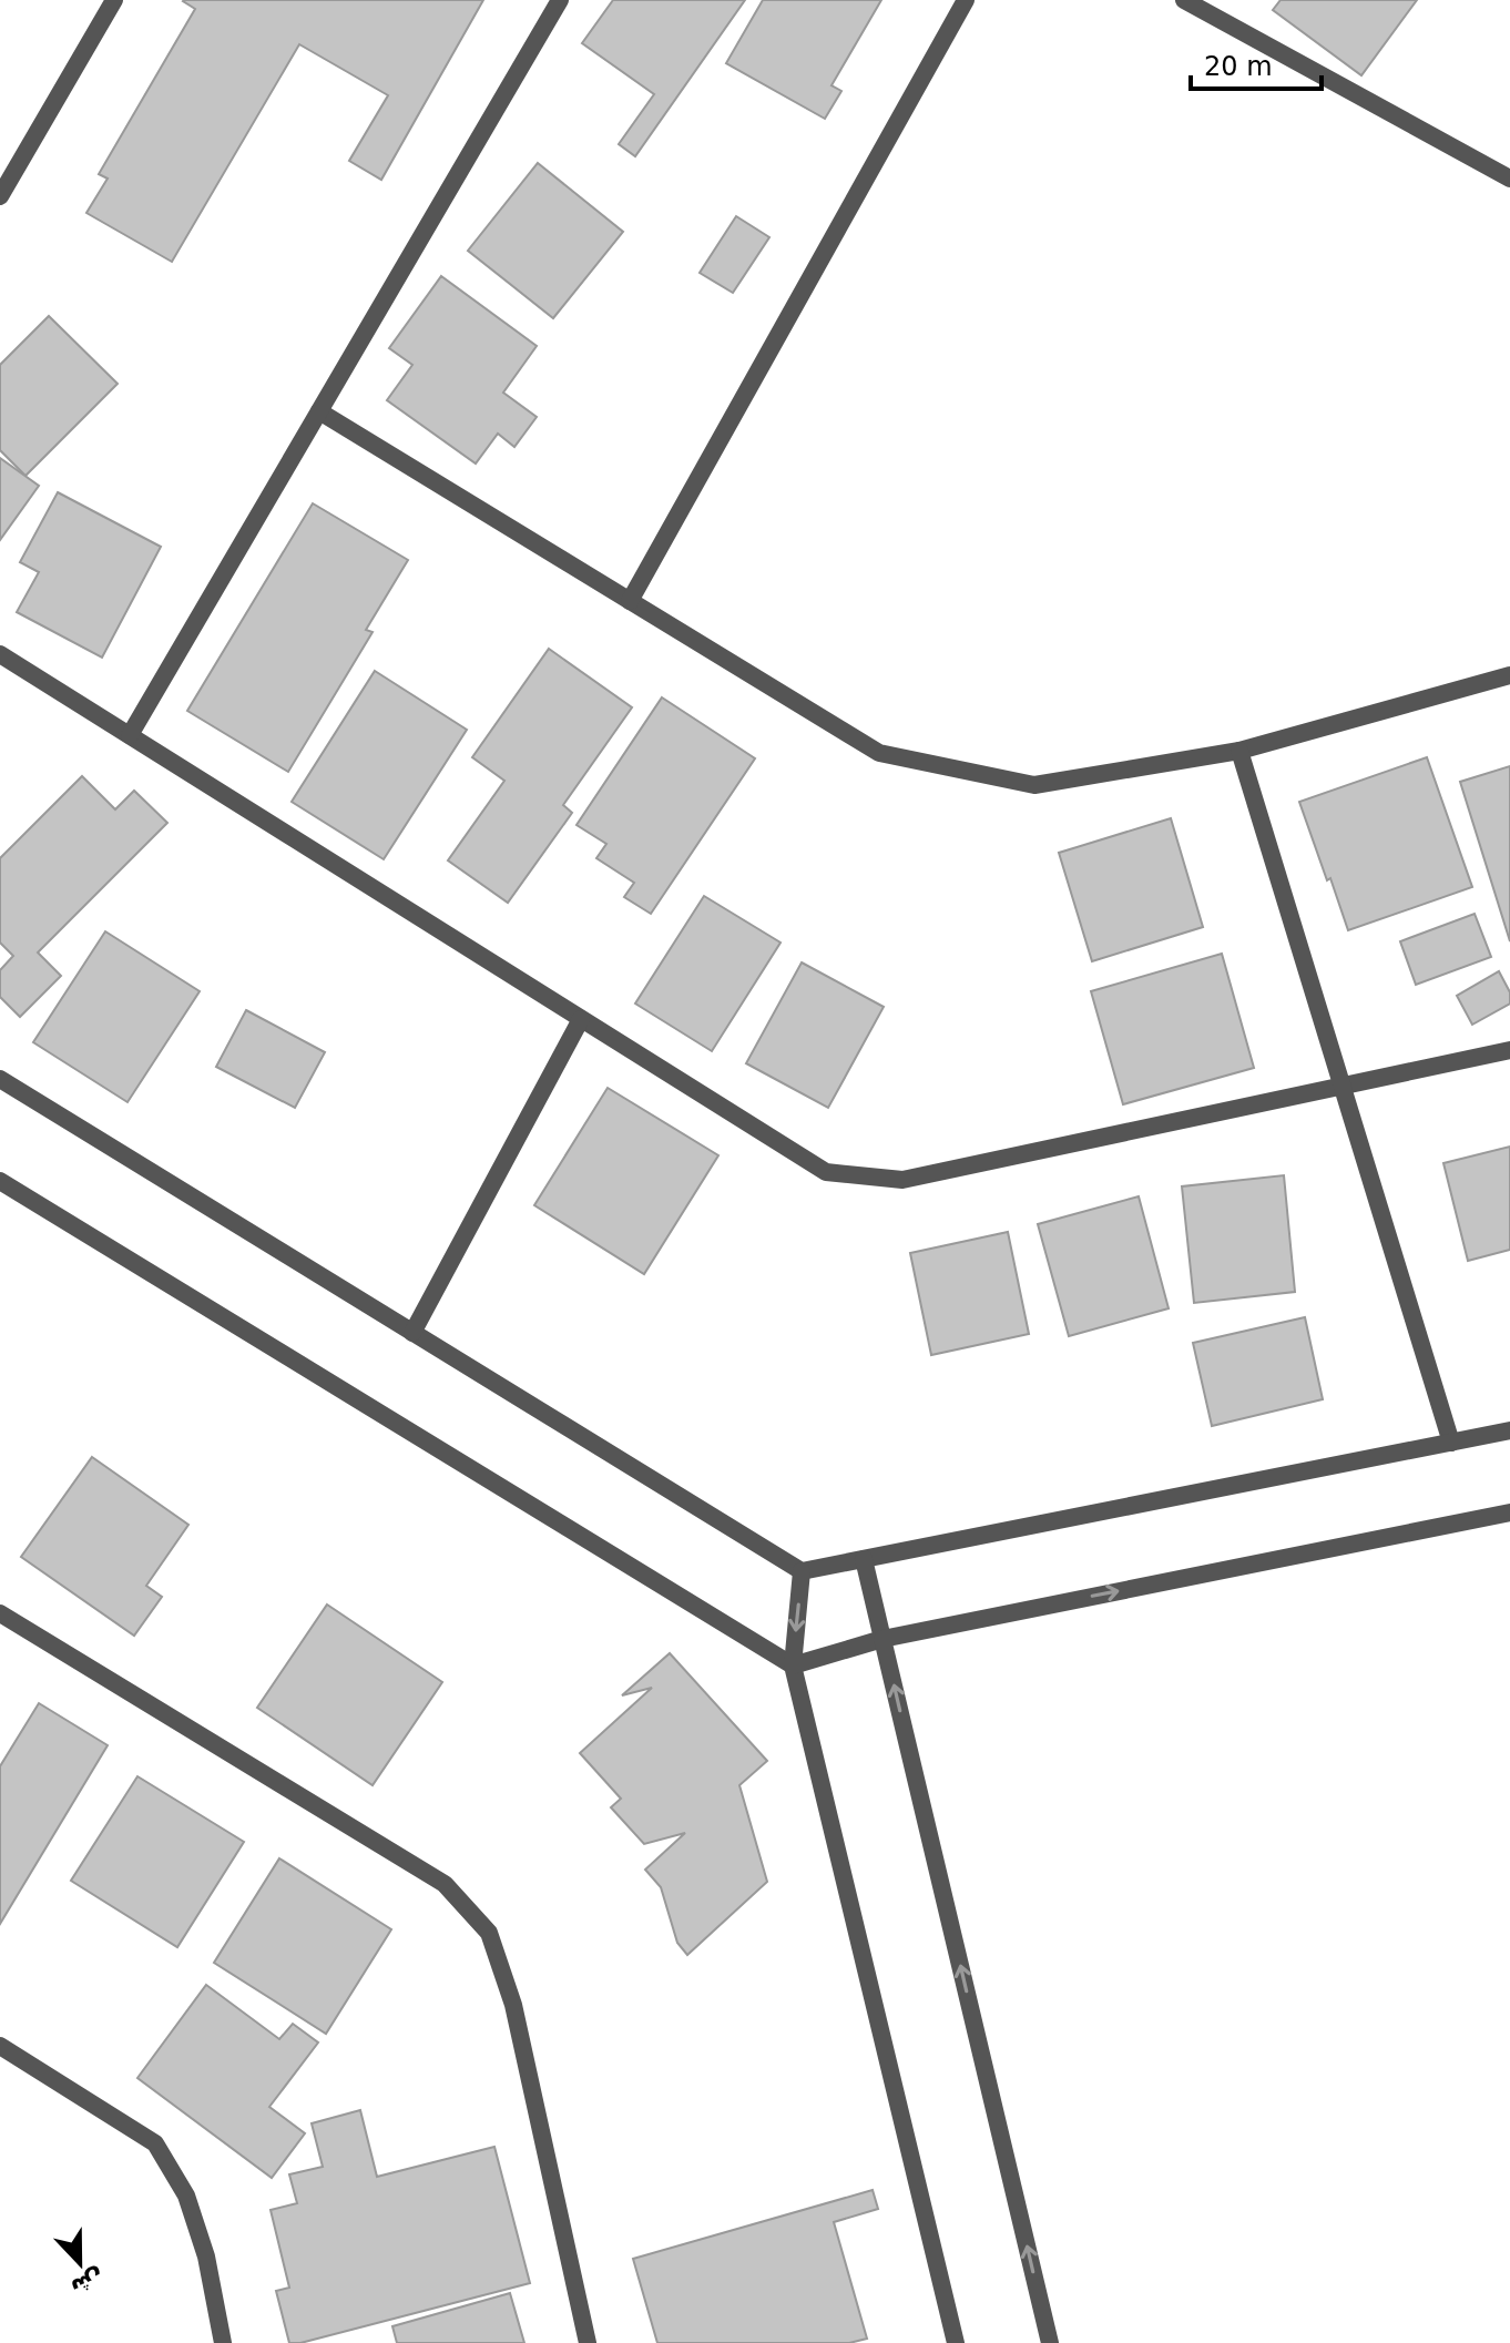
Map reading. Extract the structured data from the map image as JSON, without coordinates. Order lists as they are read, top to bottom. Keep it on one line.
{"scale_bar":"20 m","north":"bottom"}
